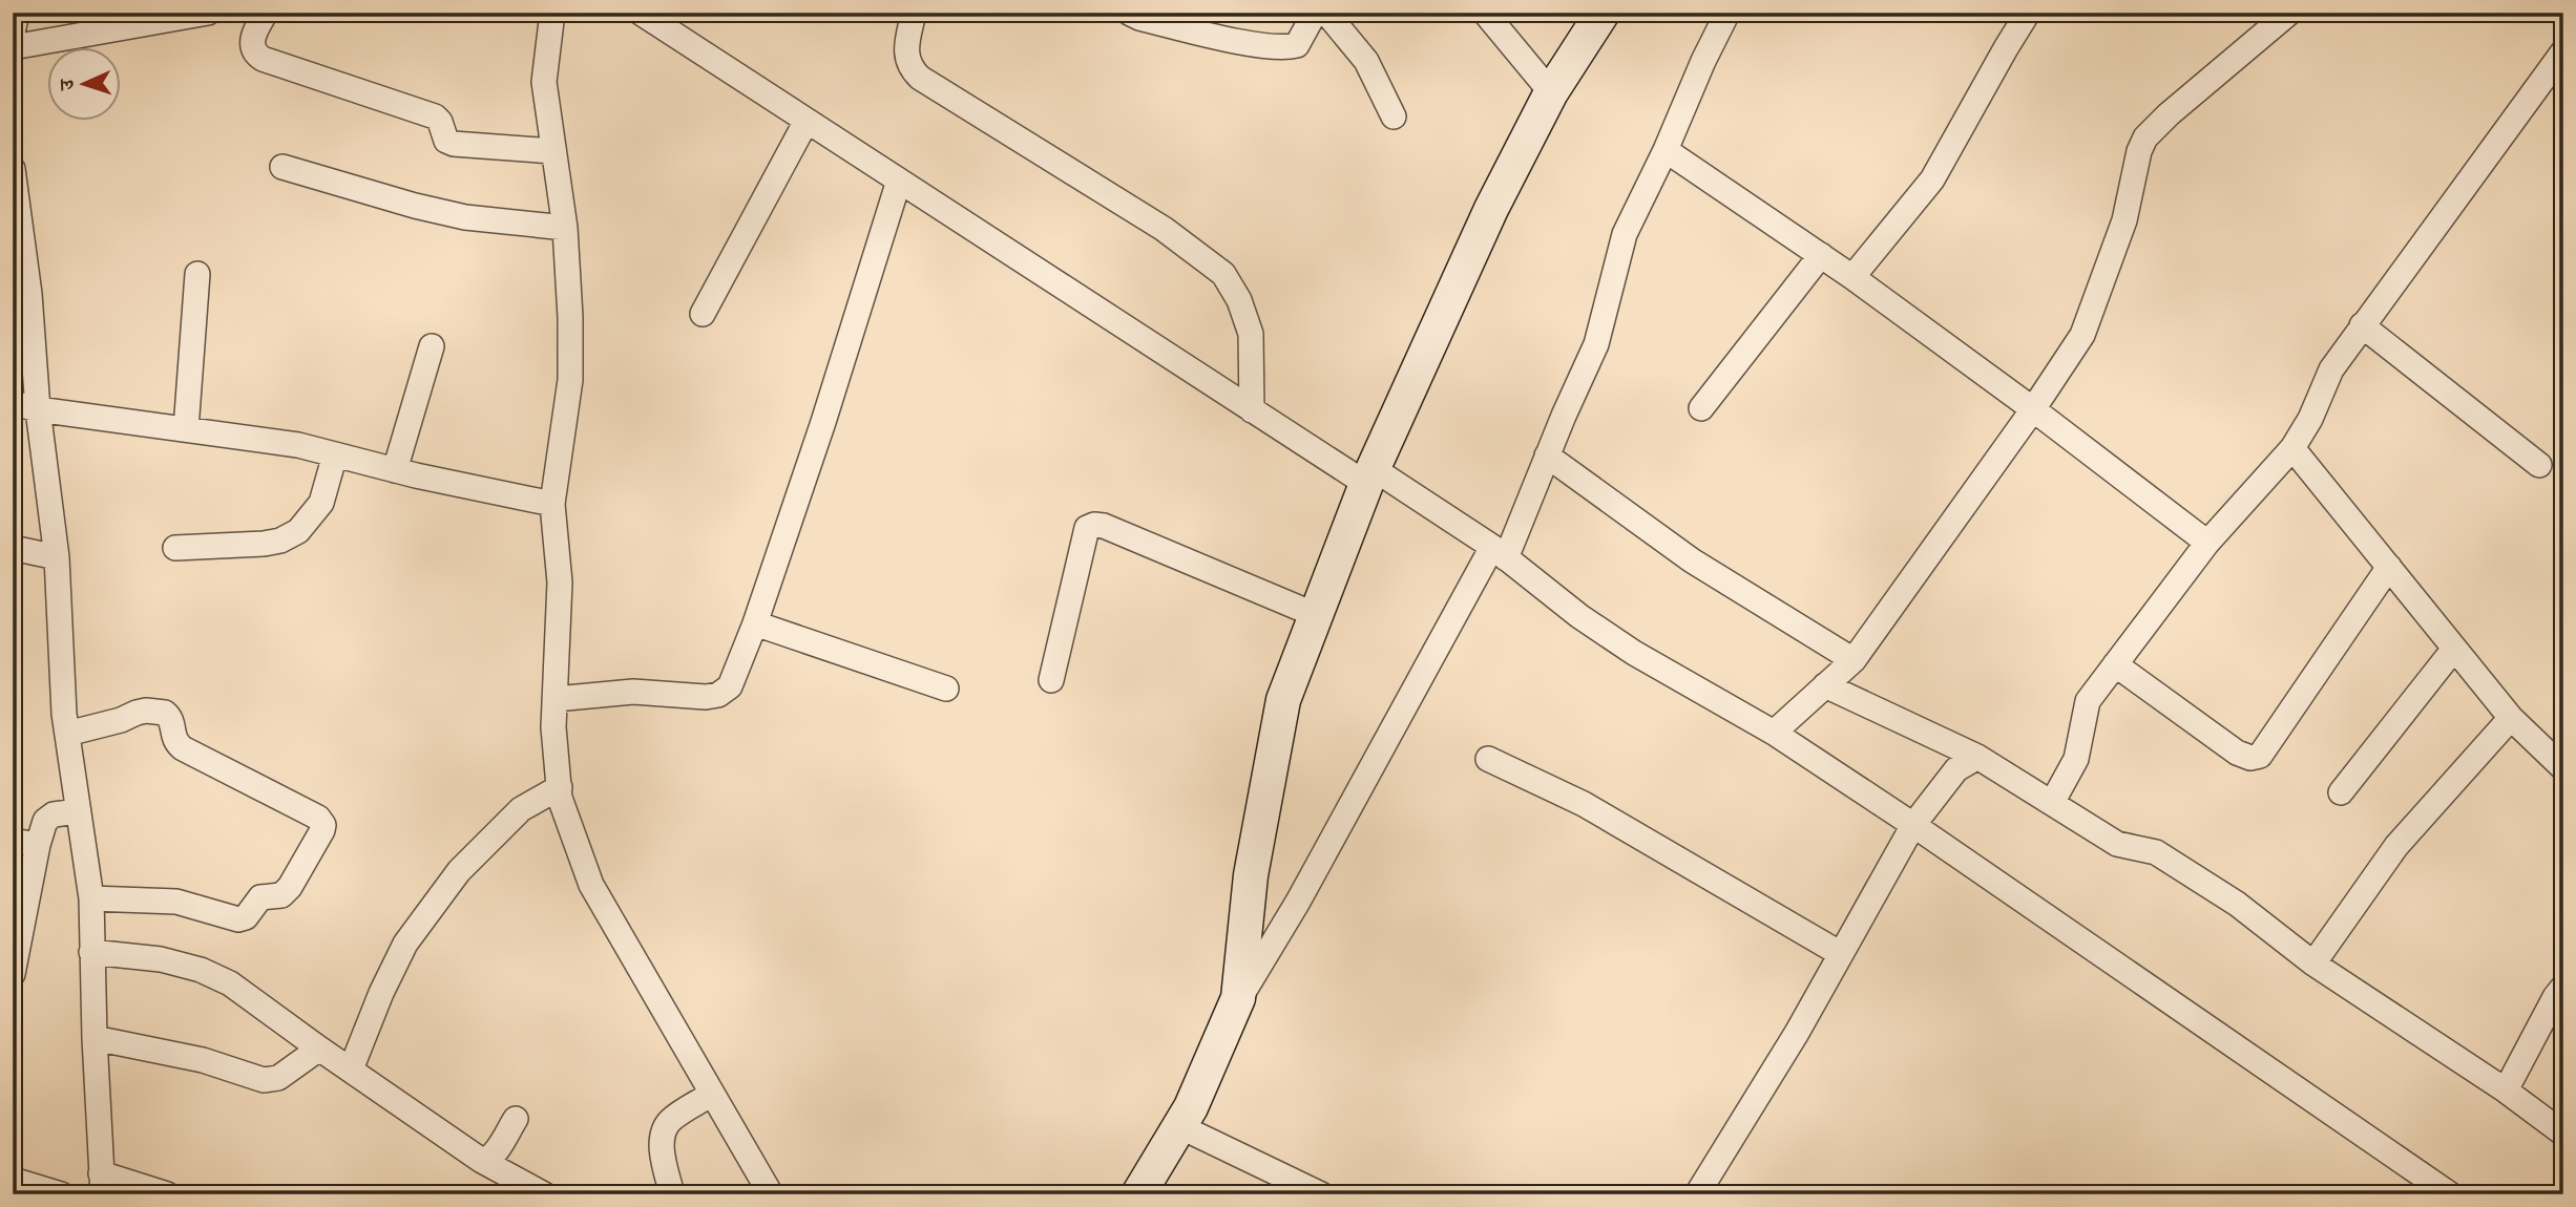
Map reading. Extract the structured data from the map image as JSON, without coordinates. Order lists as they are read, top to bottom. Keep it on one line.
{"north":"left"}
